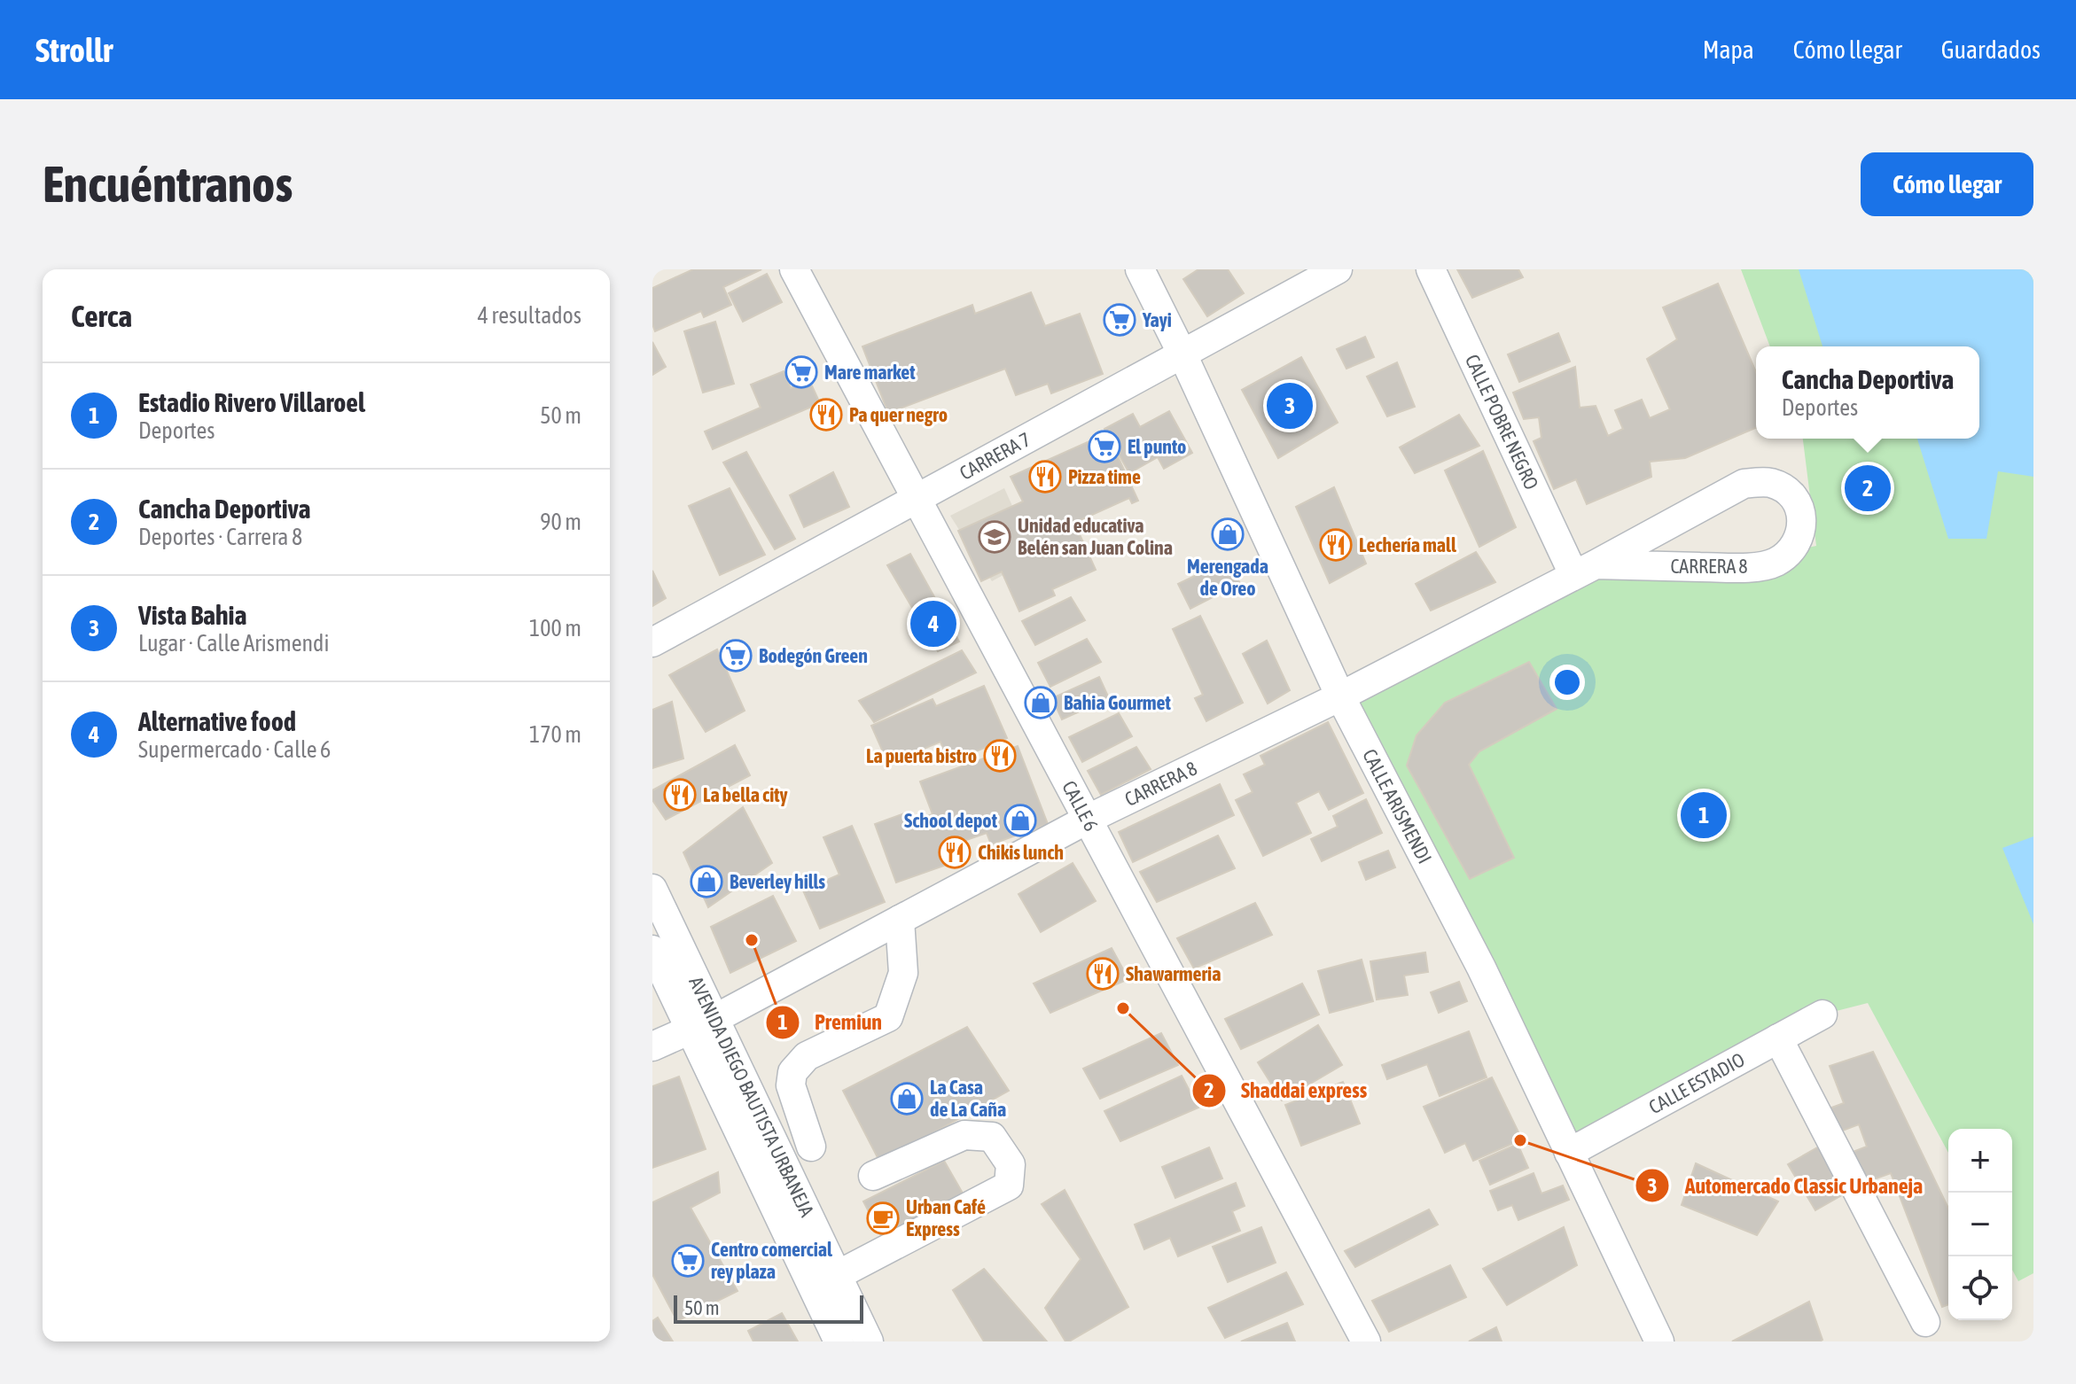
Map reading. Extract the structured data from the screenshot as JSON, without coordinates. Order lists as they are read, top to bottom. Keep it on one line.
{"streets":{"street":["CALLE POBRE NEGRO","CARRERA 7","CARRERA 8","CALLE 6","CALLE ARISMENDI","CALLE ESTADIO","AVENIDA DIEGO BAUTISTA URBANEJA"]},"crossings":[["CALLE POBRE NEGRO","CARRERA 8"],["CARRERA 7","CALLE 6"],["CARRERA 7","CALLE ARISMENDI"],["CARRERA 8","CALLE 6"],["CARRERA 8","CALLE ARISMENDI"],["CARRERA 8","AVENIDA DIEGO BAUTISTA URBANEJA"],["CALLE ARISMENDI","CALLE ESTADIO"]],"places":{"supermarket":["Yayi","Mare market","El punto","Bodegón Green","Centro comercial rey plaza"],"restaurant":["Pa quer negro","Pizza time","Lechería mall","La puerta bistro","La bella city","Chikis lunch","Shawarmeria"],"shop":["Merengada de Oreo","Bahia Gourmet","School depot","Beverley hills","La Casa de La Caña"],"school or university":["Unidad educativa Belén san Juan Colina"],"other":["Premiun","Shaddai express","Automercado Classic Urbaneja"],"cafe":["Urban Café Express"]},"scale_bar":"50 m","page":{"header":"Strollr","nav":["Mapa","Cómo llegar","Guardados"],"buttons":"Cómo llegar","title":"Encuéntranos","heading":["Cerca","4 resultados"],"popup":["Cancha Deportiva","Deportes"],"list":[{"mark":"1","name":"Estadio Rivero Villaroel","note":"Deportes","value":"50 m"},{"mark":"2","name":"Cancha Deportiva","note":"Deportes · Carrera 8","value":"90 m"},{"mark":"3","name":"Vista Bahia","note":"Lugar · Calle Arismendi","value":"100 m"},{"mark":"4","name":"Alternative food","note":"Supermercado · Calle 6","value":"170 m"}],"pins":["3","2","4","1"],"map_buttons":["+","−"],"scale":"50 m"}}
